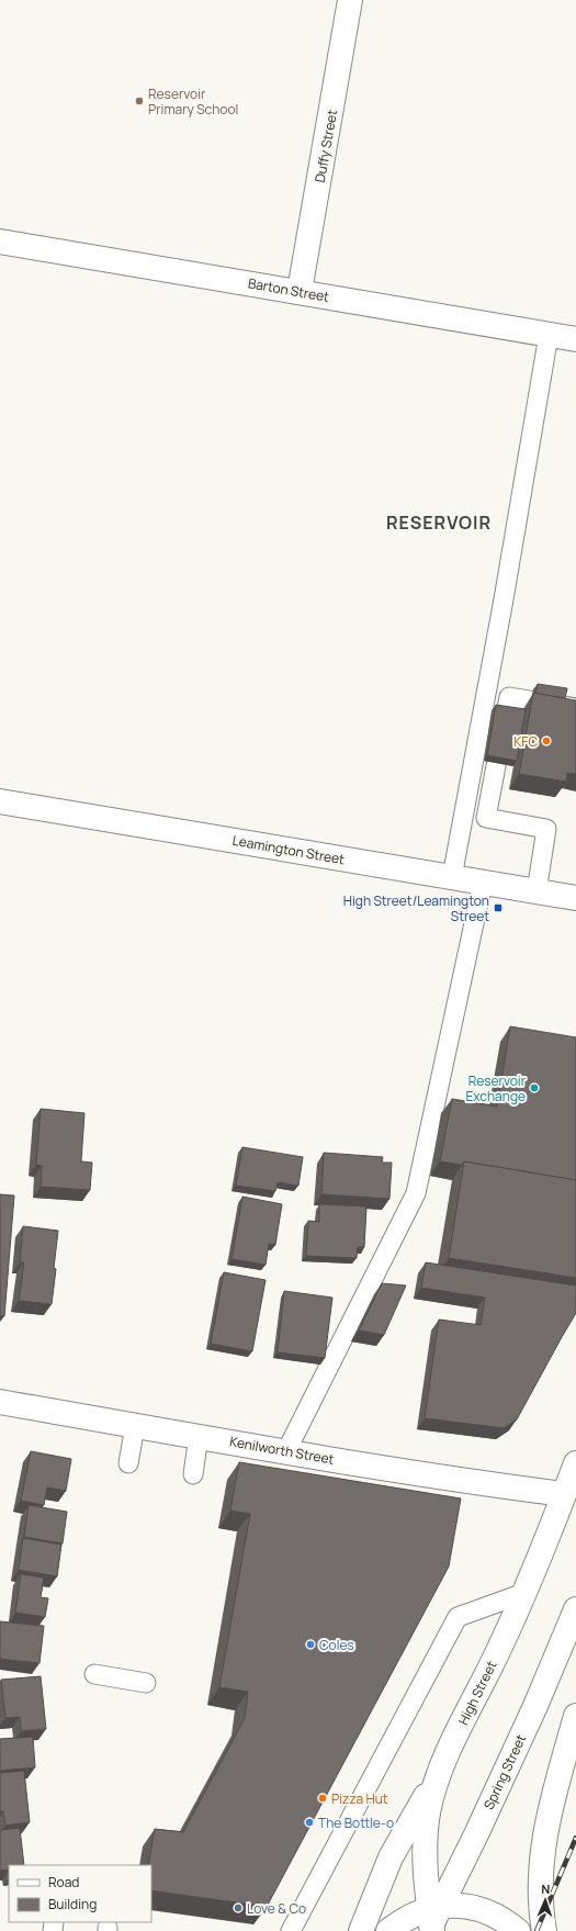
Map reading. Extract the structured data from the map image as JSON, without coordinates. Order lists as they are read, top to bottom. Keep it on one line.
{"streets":{"street":["Duffy Street","Barton Street","Leamington Street","Kenilworth Street","High Street","Spring Street"]},"crossings":[["Duffy Street","Barton Street"],["Kenilworth Street","High Street"],["High Street","Spring Street"]],"districts":["RESERVOIR"],"places":{"other":["Reservoir Primary School","KFC","Reservoir Exchange","Coles","Pizza Hut","The Bottle-o","Love & Co"],"transit":["High Street/Leamington Street"]},"legend":["Road","Building"],"north":"top"}
